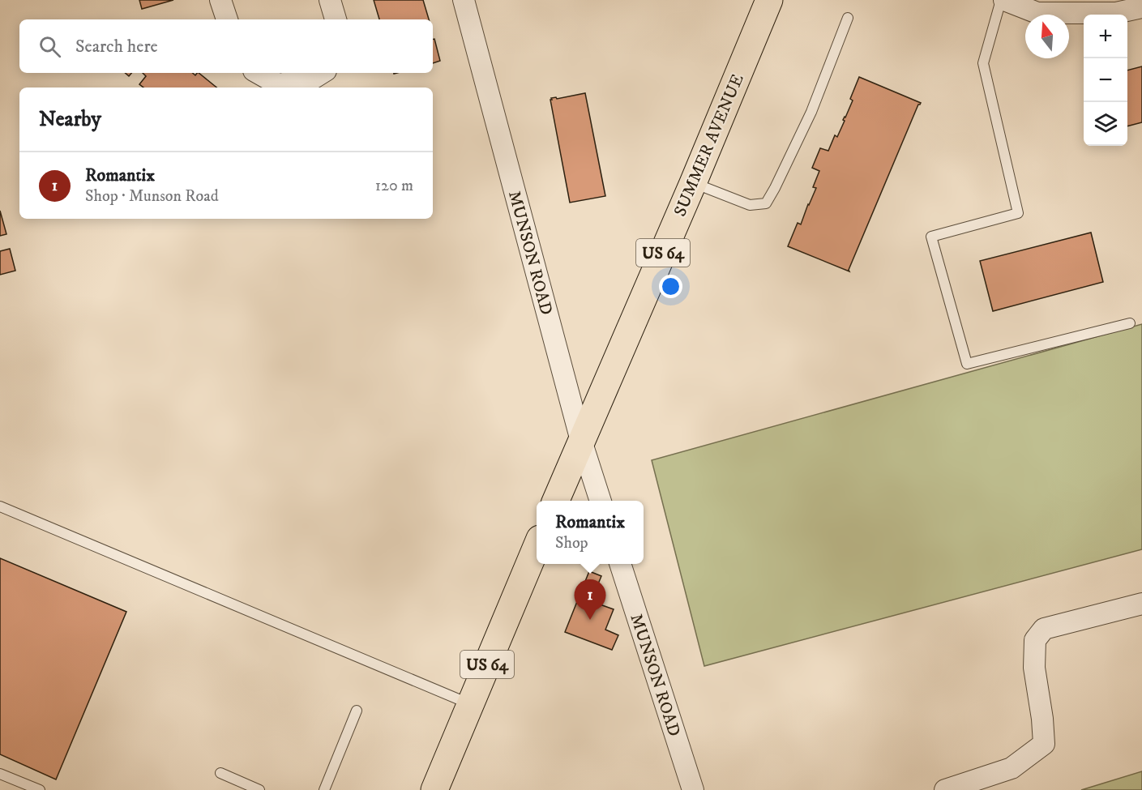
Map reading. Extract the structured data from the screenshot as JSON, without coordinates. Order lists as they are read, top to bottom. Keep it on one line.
{"streets":{"main road":["SUMMER AVENUE","US 64"],"street":["MUNSON ROAD"]},"crossings":[["SUMMER AVENUE","MUNSON ROAD"]],"north":"top","page":{"map_buttons":["+","−"],"search":"Search here","heading":"Nearby","list":[{"mark":"1","name":"Romantix","note":"Shop · Munson Road","value":"120 m"}],"popup":["Romantix","Shop"],"pins":"1"}}
